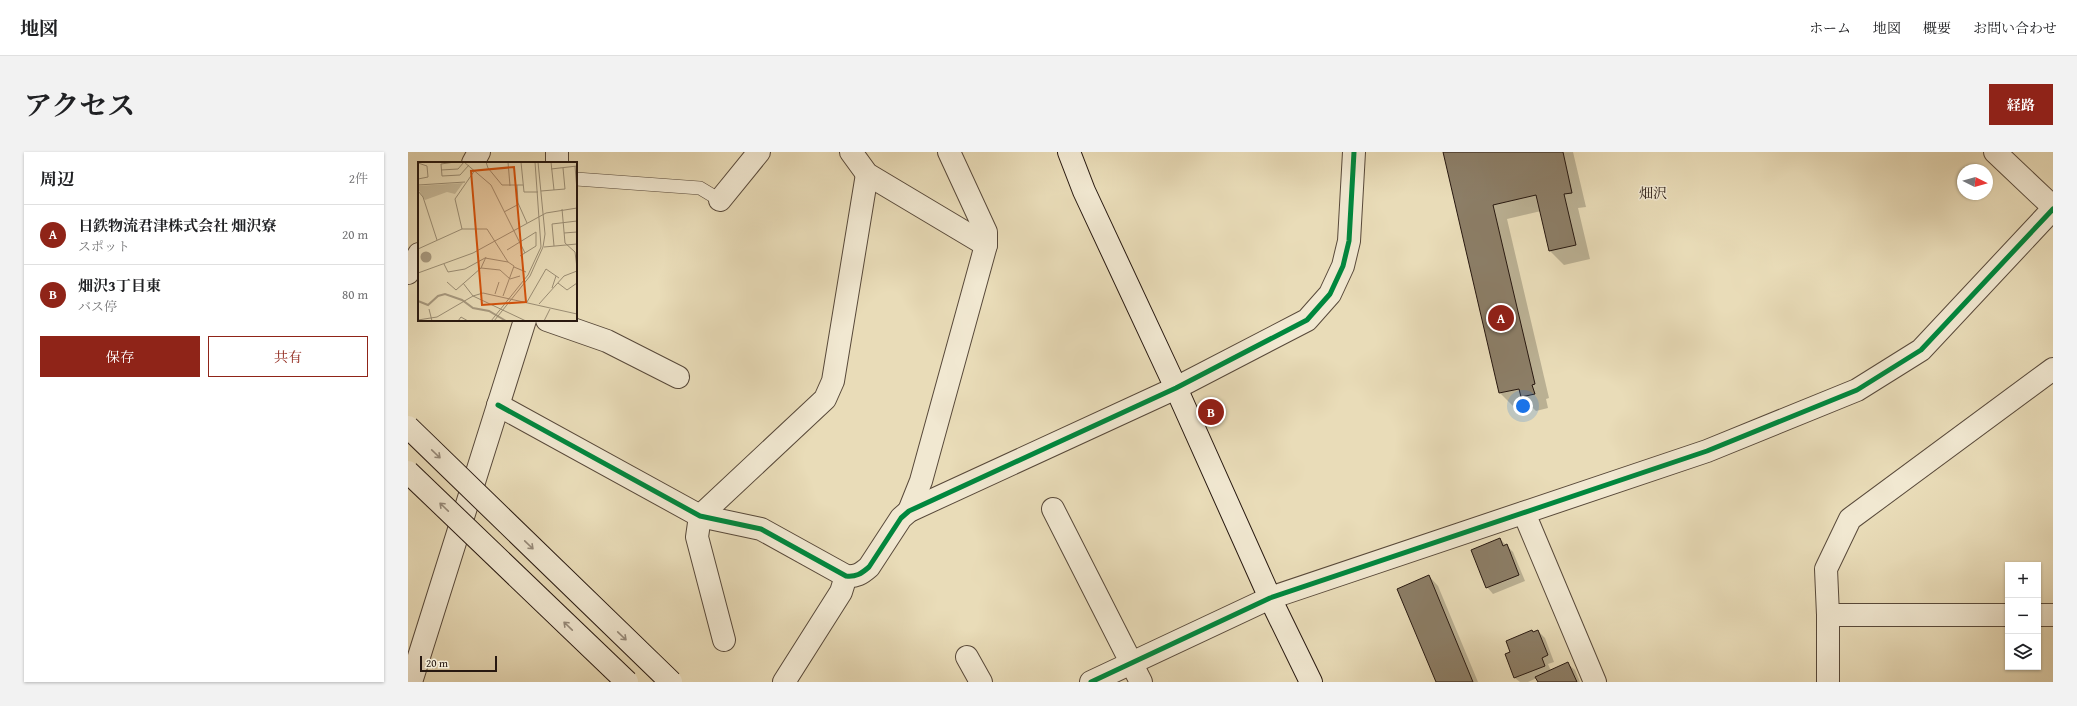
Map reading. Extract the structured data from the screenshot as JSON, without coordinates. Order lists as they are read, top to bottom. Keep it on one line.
{"districts":["畑沢"],"scale_bar":"20 m","north":"right","page":{"header":"地図","nav":["ホーム","地図","概要","お問い合わせ"],"title":"アクセス","buttons":["経路",["保存","共有"]],"heading":["周辺","2件"],"list":[{"mark":"A","name":"日鉄物流君津株式会社 畑沢寮","note":"スポット","value":"20 m"},{"mark":"B","name":"畑沢3丁目東","note":"バス停","value":"80 m"}],"pins":["A","B"],"map_buttons":["+","−"],"scale":"20 m"}}
